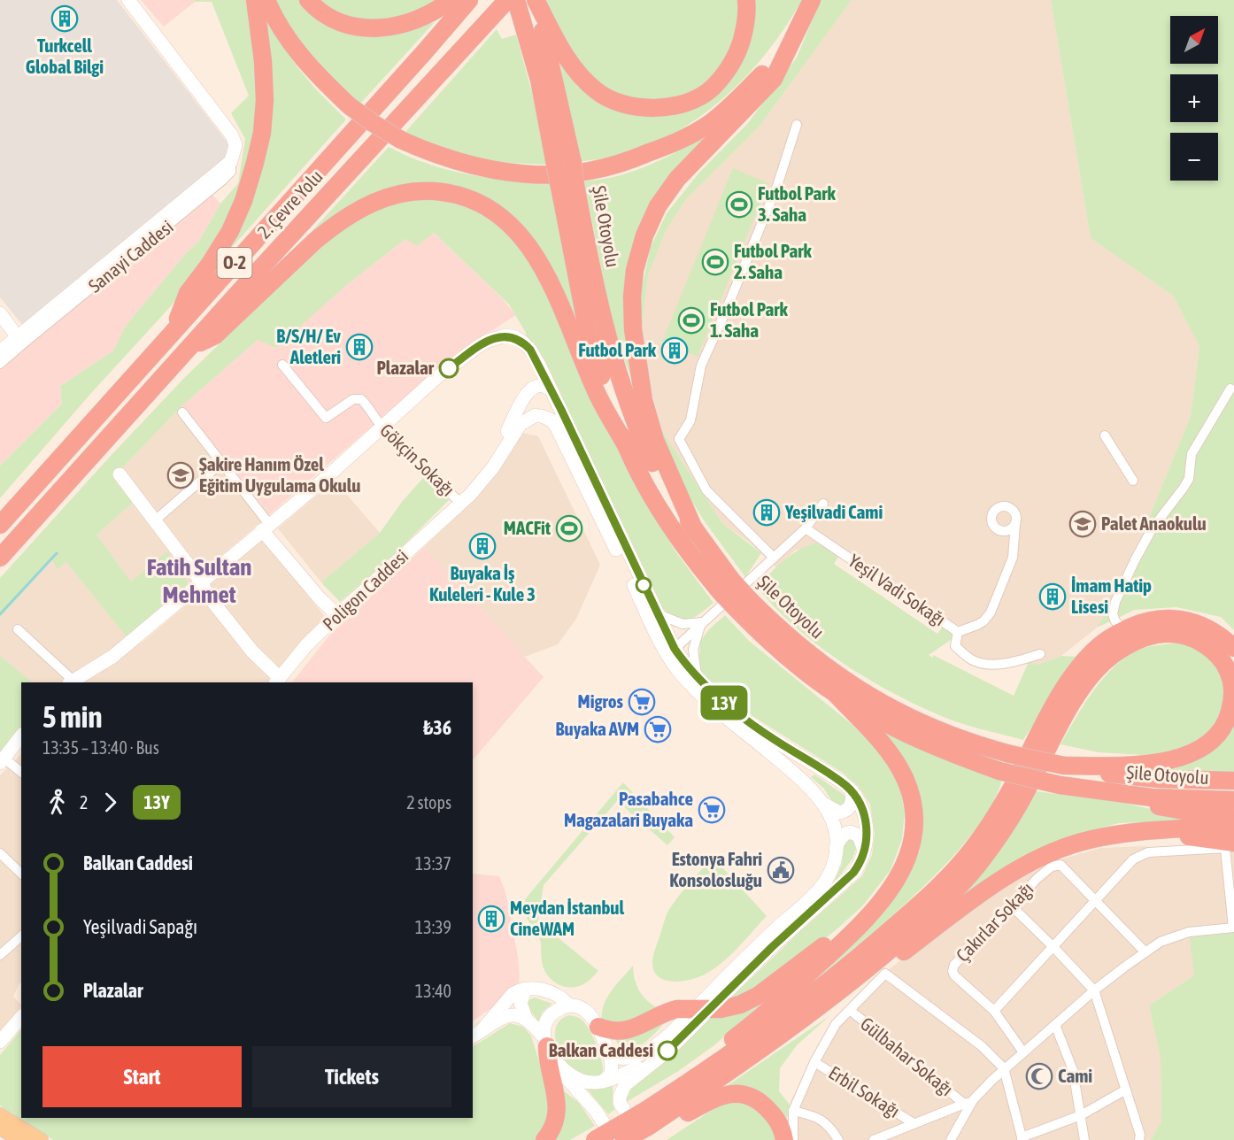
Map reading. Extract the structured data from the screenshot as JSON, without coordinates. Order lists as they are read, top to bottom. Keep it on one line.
{"streets":{"highway":["2. Çevre Yolu","Şile Otoyolu","O-2"],"street":["Sanayi Caddesi","Gökçin Sokağı","Poligon Caddesi","Yeşil Vadi Sokağı","Çakırlar Sokağı","Gülbahar Sokağı","Erbil Sokağı"]},"crossings":[["2. Çevre Yolu","Şile Otoyolu"],["Gökçin Sokağı","Poligon Caddesi"]],"districts":["Fatih Sultan Mehmet"],"places":{"building":["Turkcell Global Bilgi","B/S/H/ Ev Aletleri","Futbol Park","Yeşilvadi Cami","Buyaka İş Kuleleri - Kule 3","İmam Hatip Lisesi","Meydan İstanbul CineWAM"],"sports":["Futbol Park 3. Saha","Futbol Park 2. Saha","Futbol Park 1. Saha","MACFit"],"other":["Plazalar","Balkan Caddesi"],"school or university":["Şakire Hanım Özel Eğitim Uygulama Okulu","Palet Anaokulu"],"supermarket":["Migros","Buyaka AVM","Pasabahce Magazalari Buyaka"],"public building":["Estonya Fahri Konsolosluğu"],"mosque":["Cami"]},"lines":["bus line 13Y"],"north":"top right","page":{"on_map":"13Y","map_buttons":["+","−"],"heading":["5 min","13:35 – 13:40 · Bus","₺36"],"legs":["2","13Y","2 stops"],"list":[{"name":"Balkan Caddesi","value":"13:37"},{"name":"Yeşilvadi Sapağı","value":"13:39"},{"name":"Plazalar","value":"13:40"}],"buttons":["Start","Tickets"]}}
